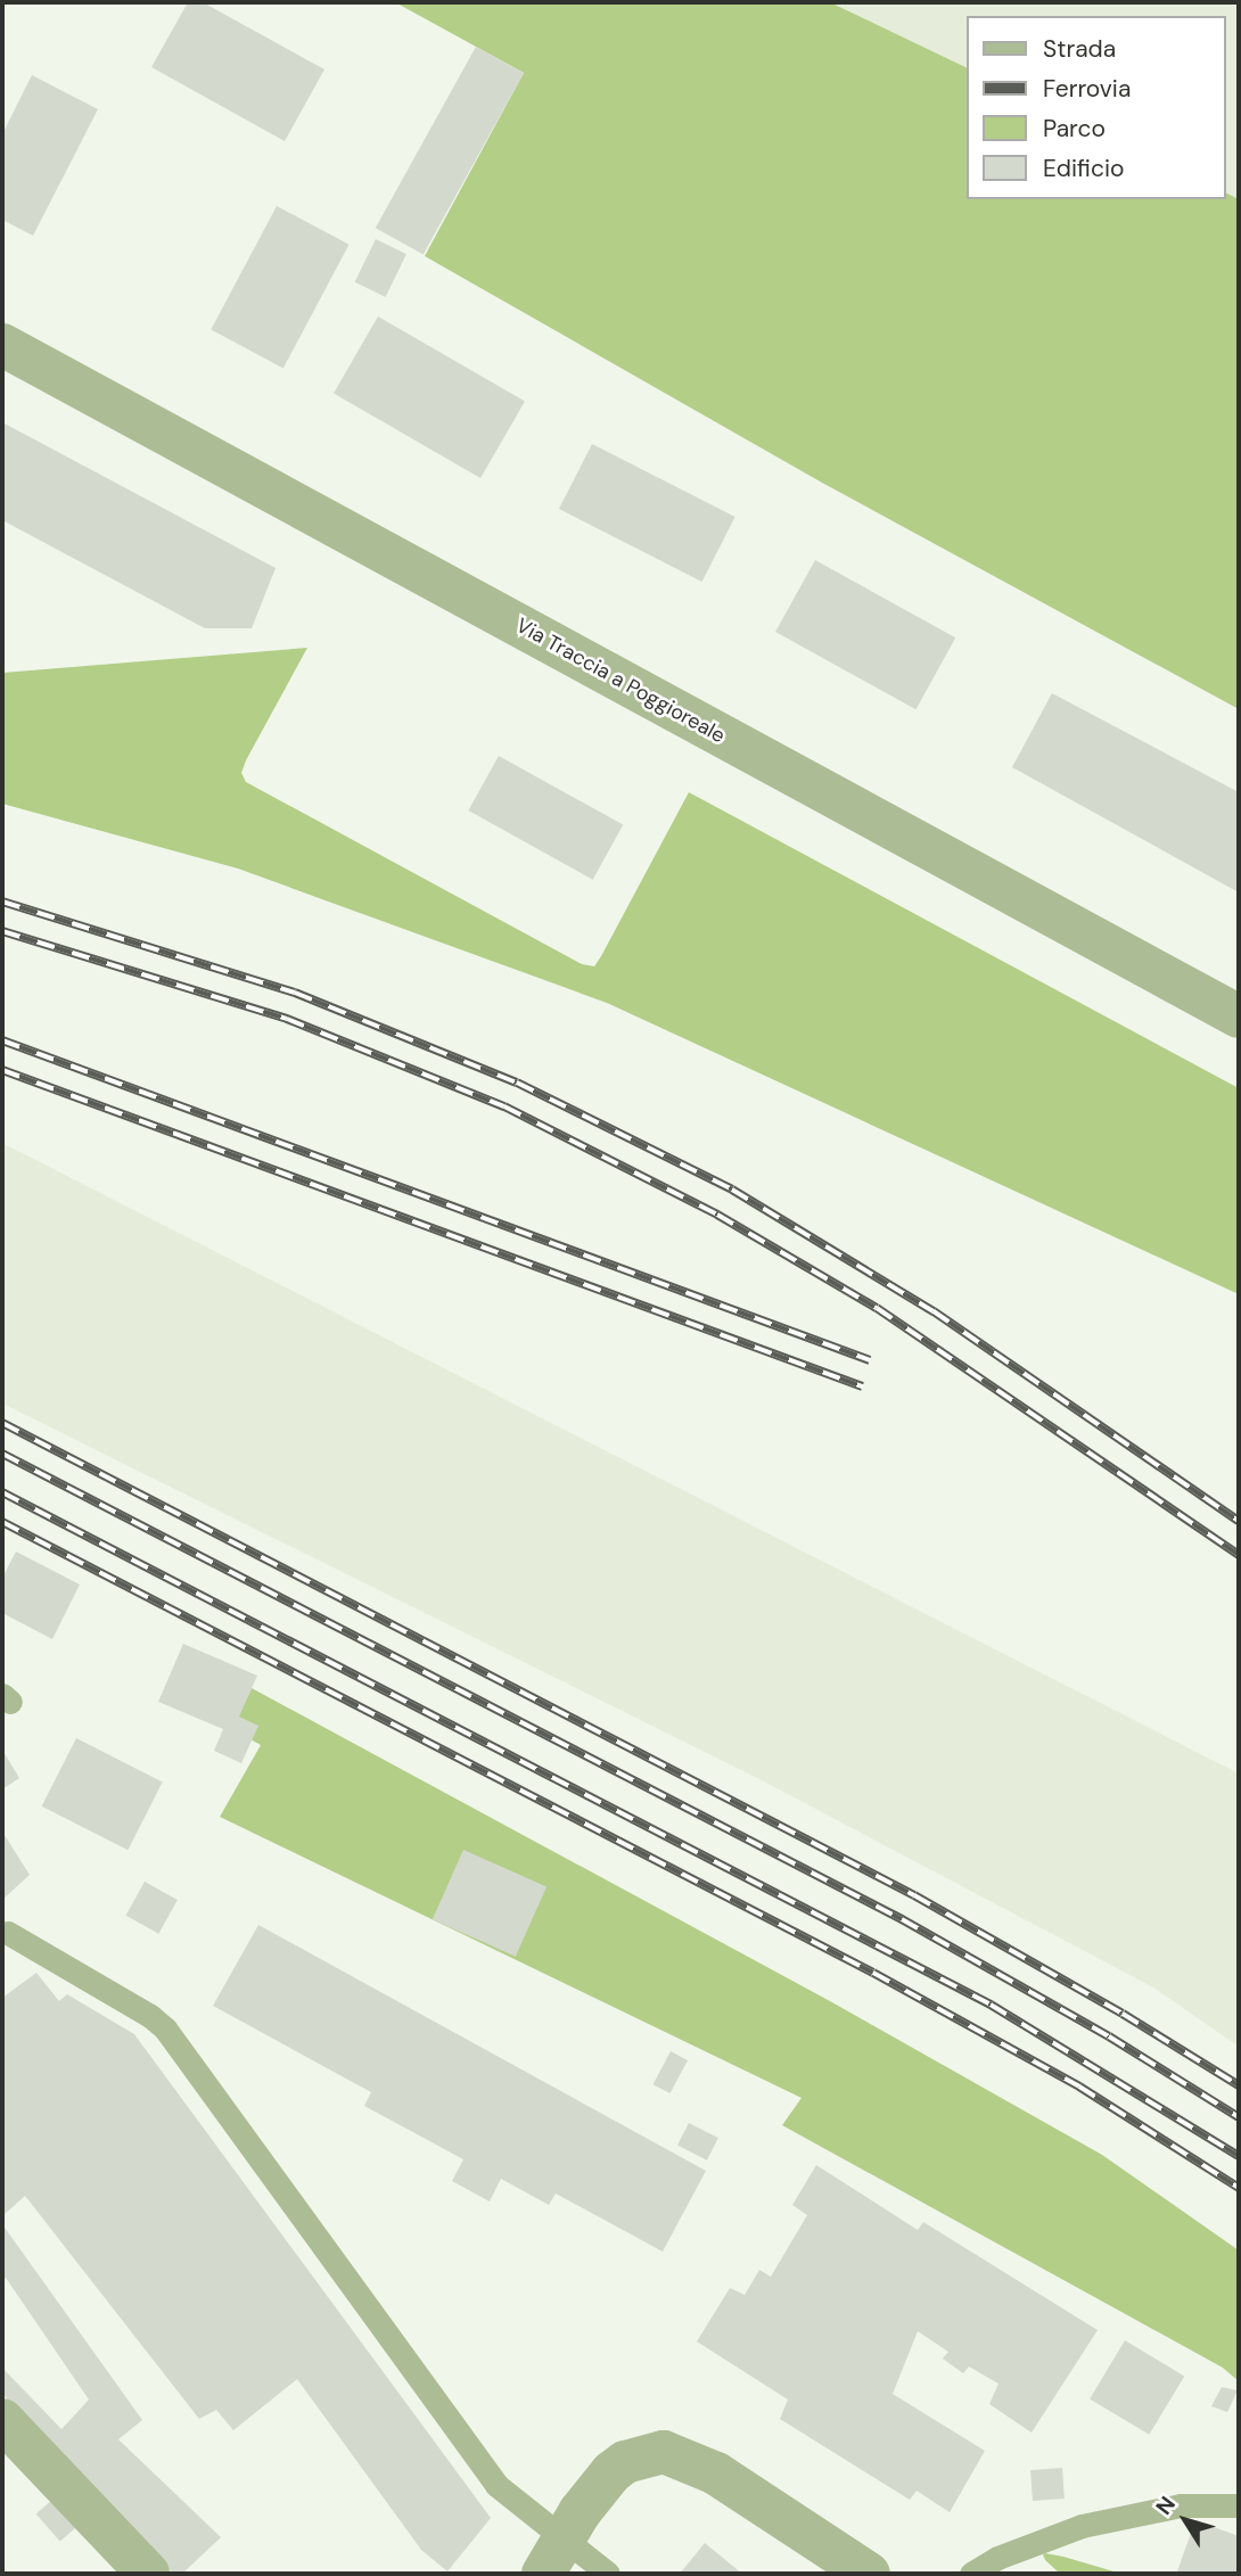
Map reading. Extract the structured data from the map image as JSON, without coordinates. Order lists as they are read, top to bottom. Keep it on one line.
{"streets":{"street":["Via Traccia a Poggioreale"]},"legend":["Strada","Ferrovia","Parco","Edificio"],"north":"top left"}
